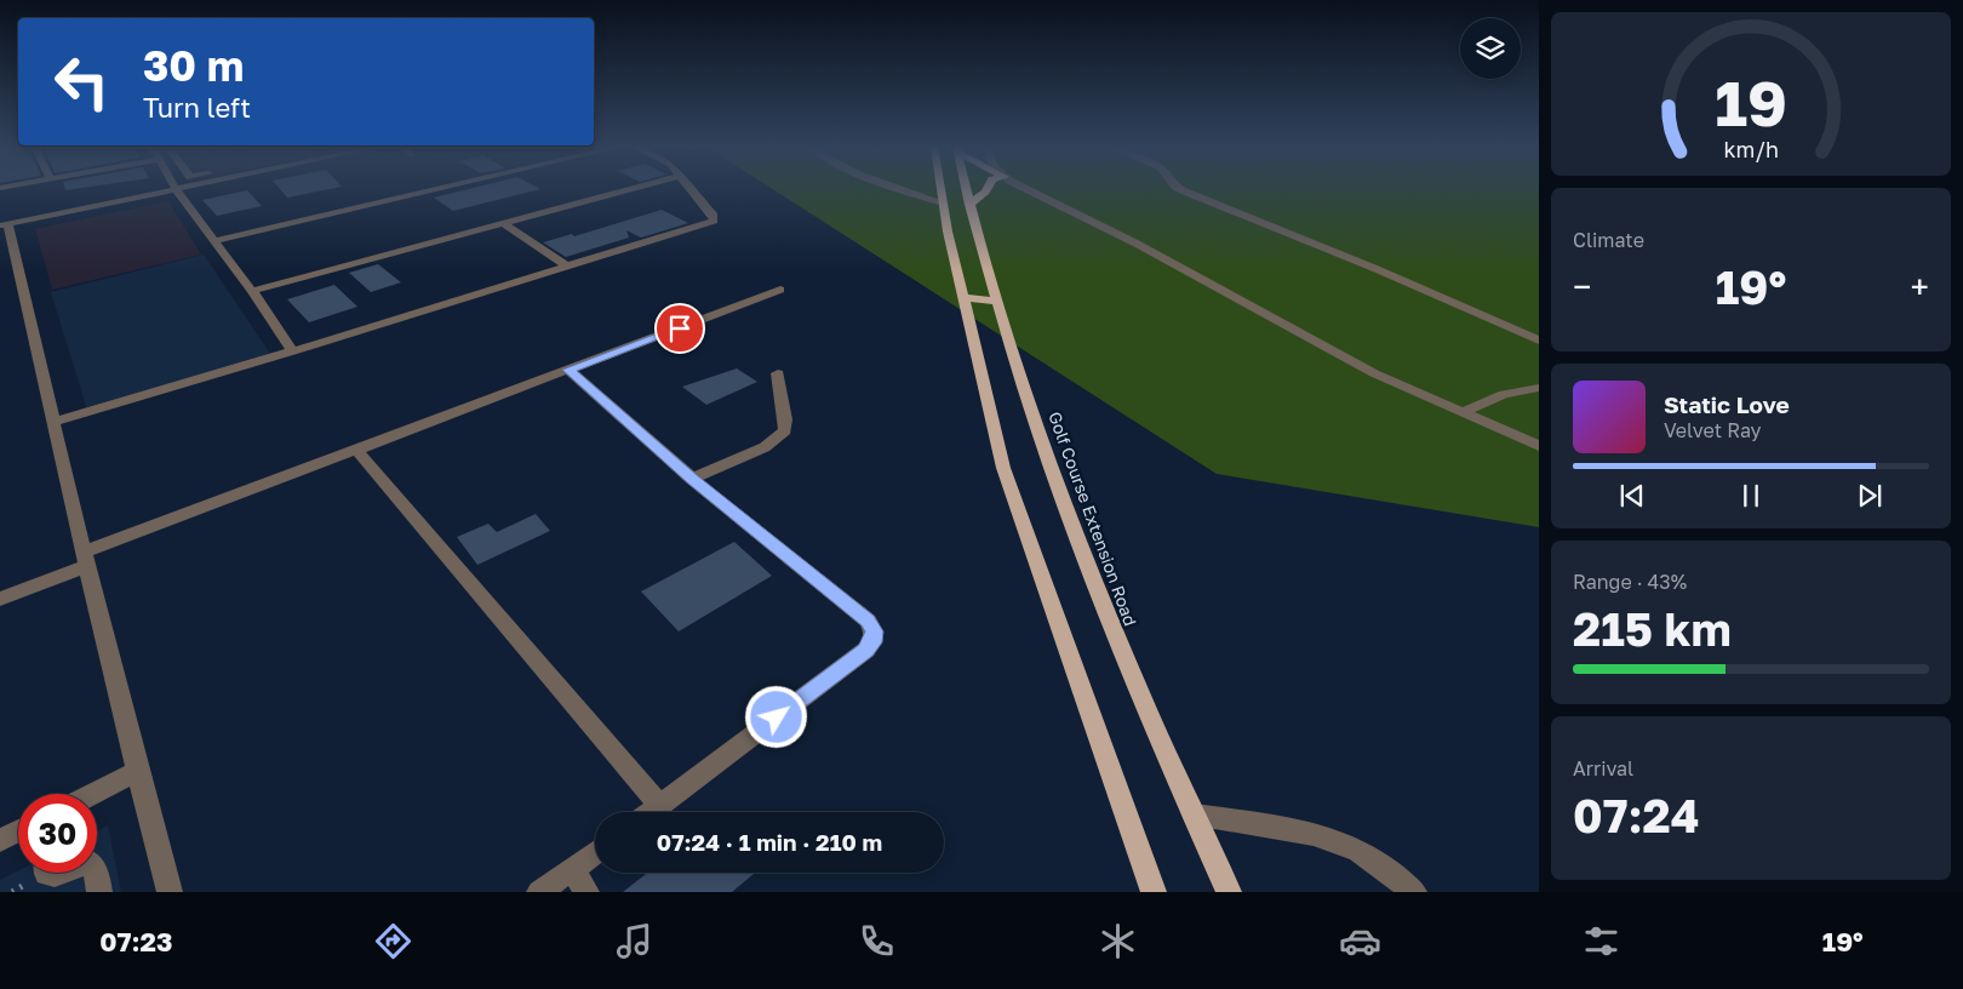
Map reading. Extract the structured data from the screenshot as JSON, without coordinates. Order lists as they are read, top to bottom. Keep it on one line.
{"streets":{"main road":["Golf Course Extension Road"]},"page":{"turn":["30 m","Turn left"],"tile":["Climate",["Range · 43%","215 km"],["Arrival","07:24"]],"heat":["−","19°","+"],"song":["Static Love","Velvet Ray"],"limit":"30","trip":"07:24 · 1 min · 210 m","tabs":["07:23","19°"],"gauge":["19","km/h"]}}
